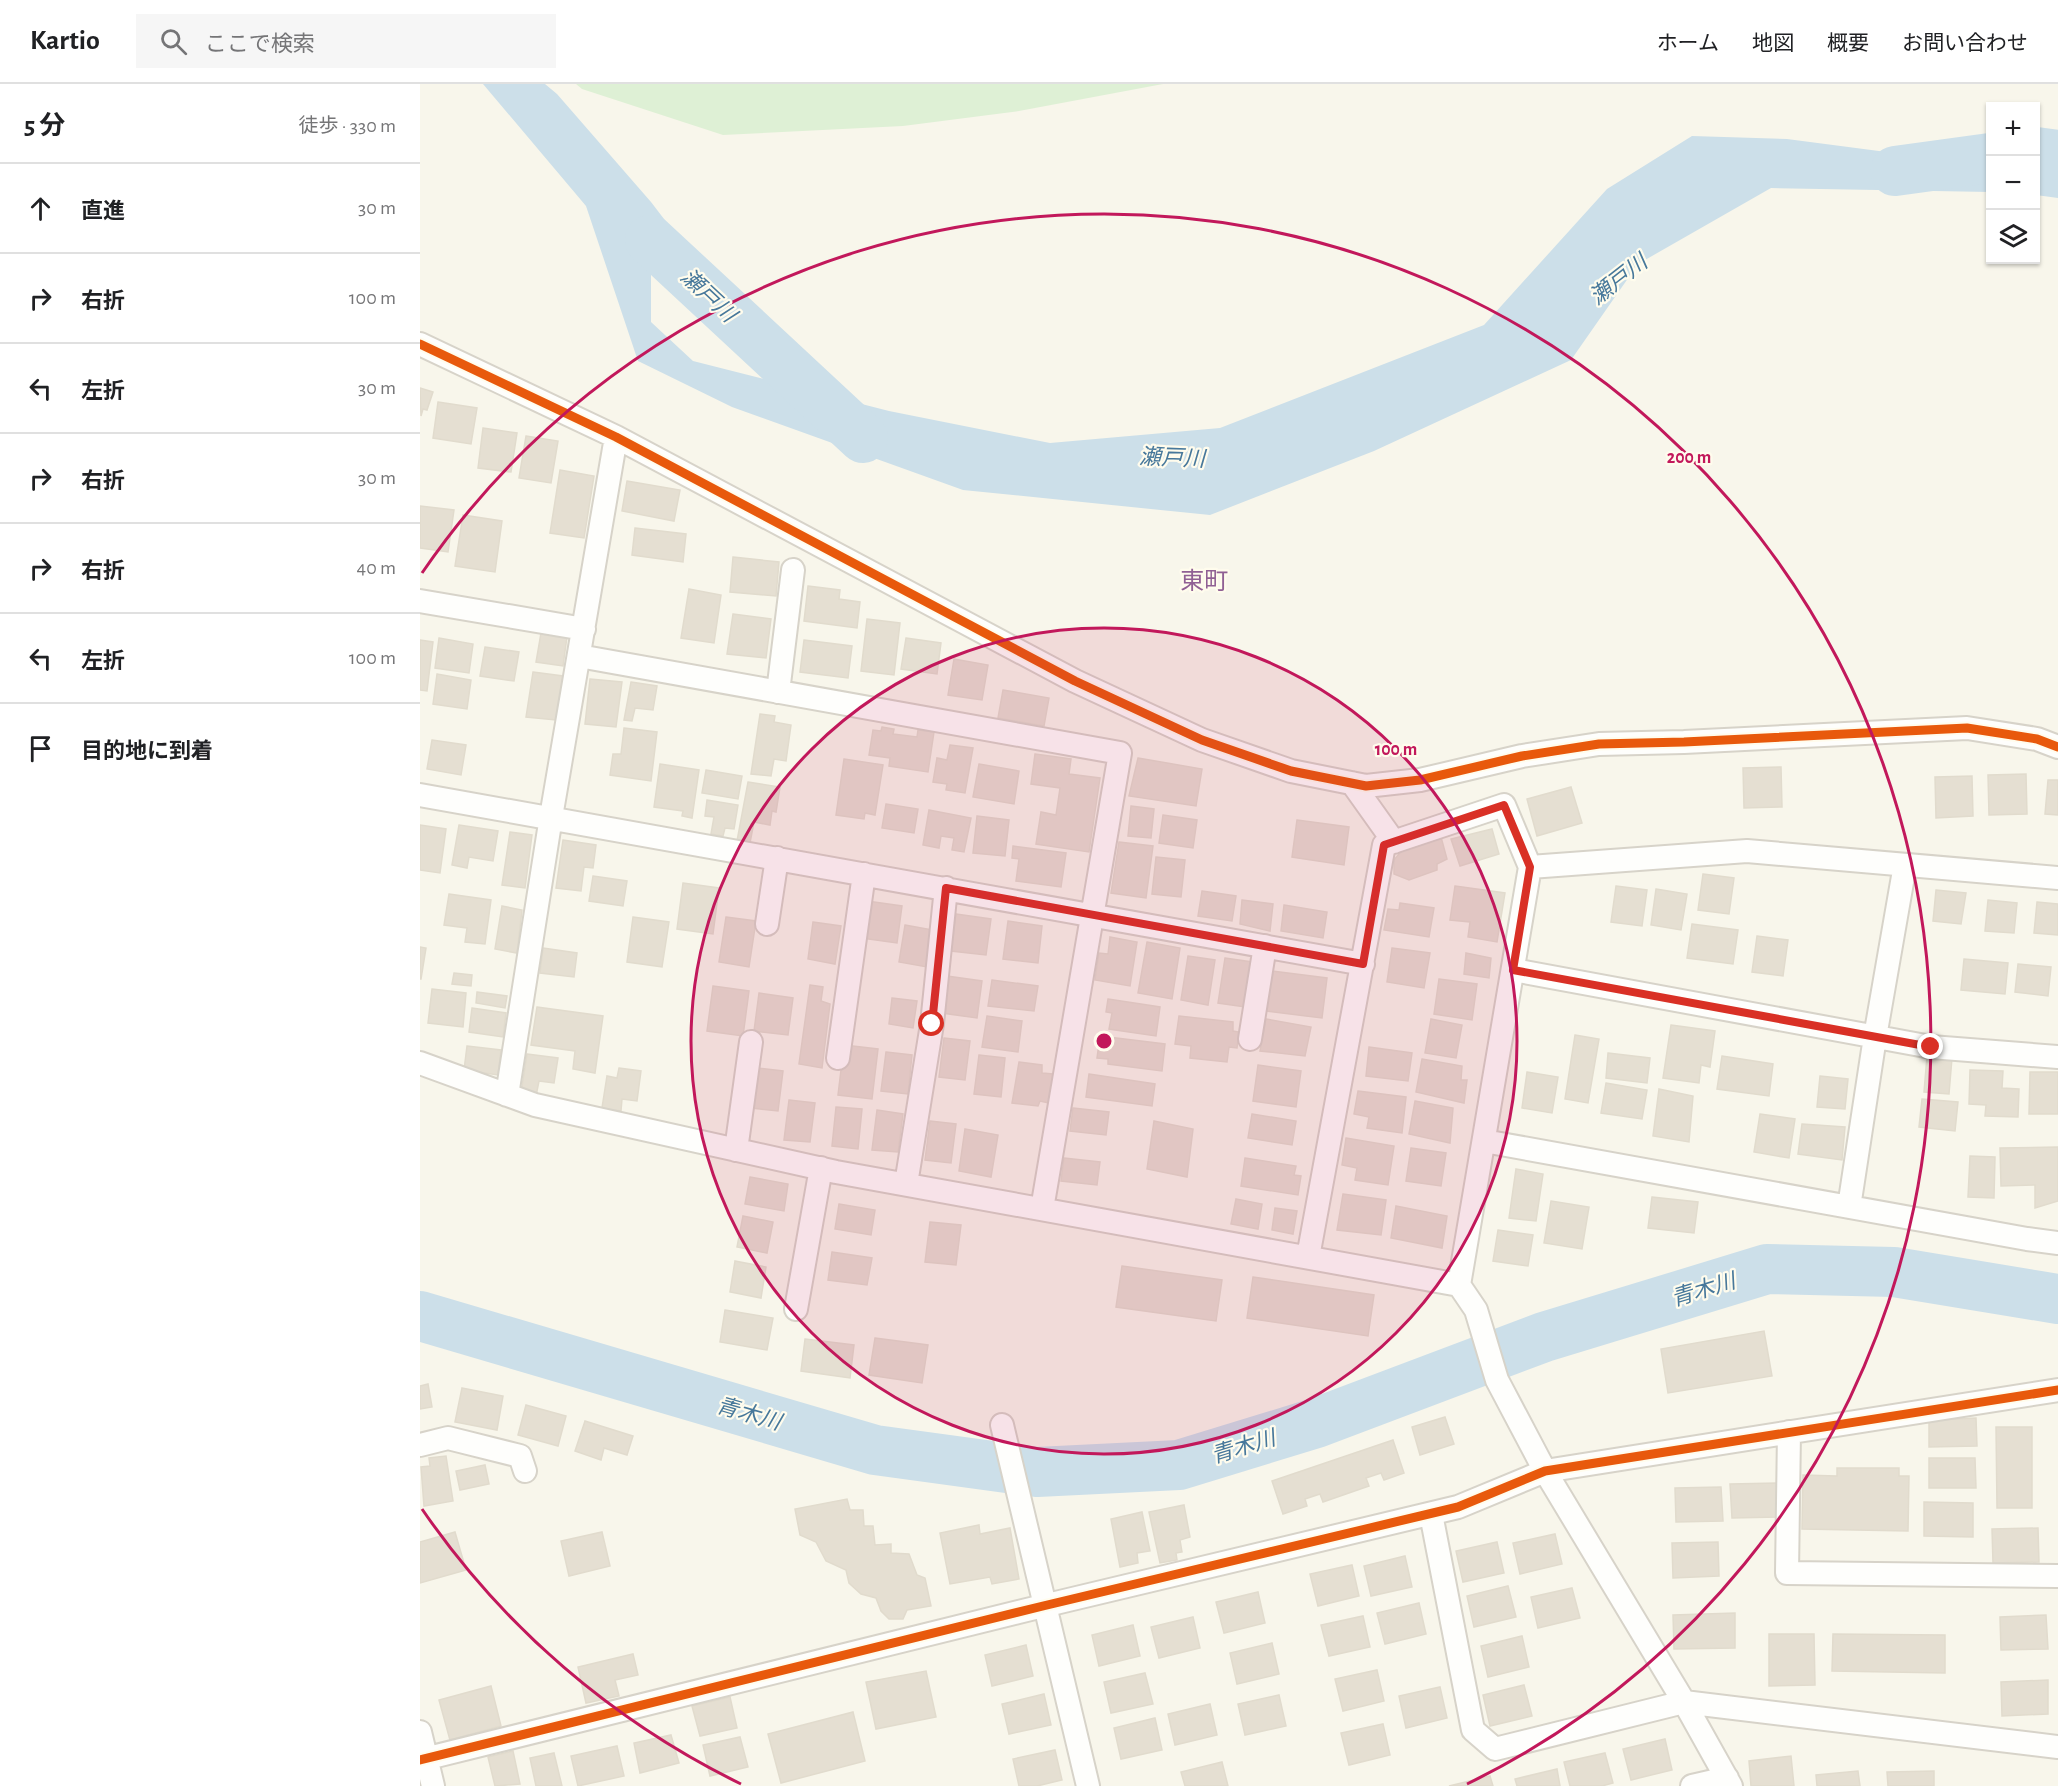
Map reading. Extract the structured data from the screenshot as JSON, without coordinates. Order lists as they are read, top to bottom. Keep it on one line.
{"districts":["東町"],"water":["瀬戸川","青木川"],"page":{"header":"Kartio","search":"ここで検索","nav":["ホーム","地図","概要","お問い合わせ"],"heading":["5 分","徒歩 · 330 m"],"map_buttons":["+","−"],"list":[["直進","30 m"],["右折","100 m"],["左折","30 m"],["右折","30 m"],["右折","40 m"],["左折","100 m"],"目的地に到着"]},"rings":["200 m","100 m"]}
